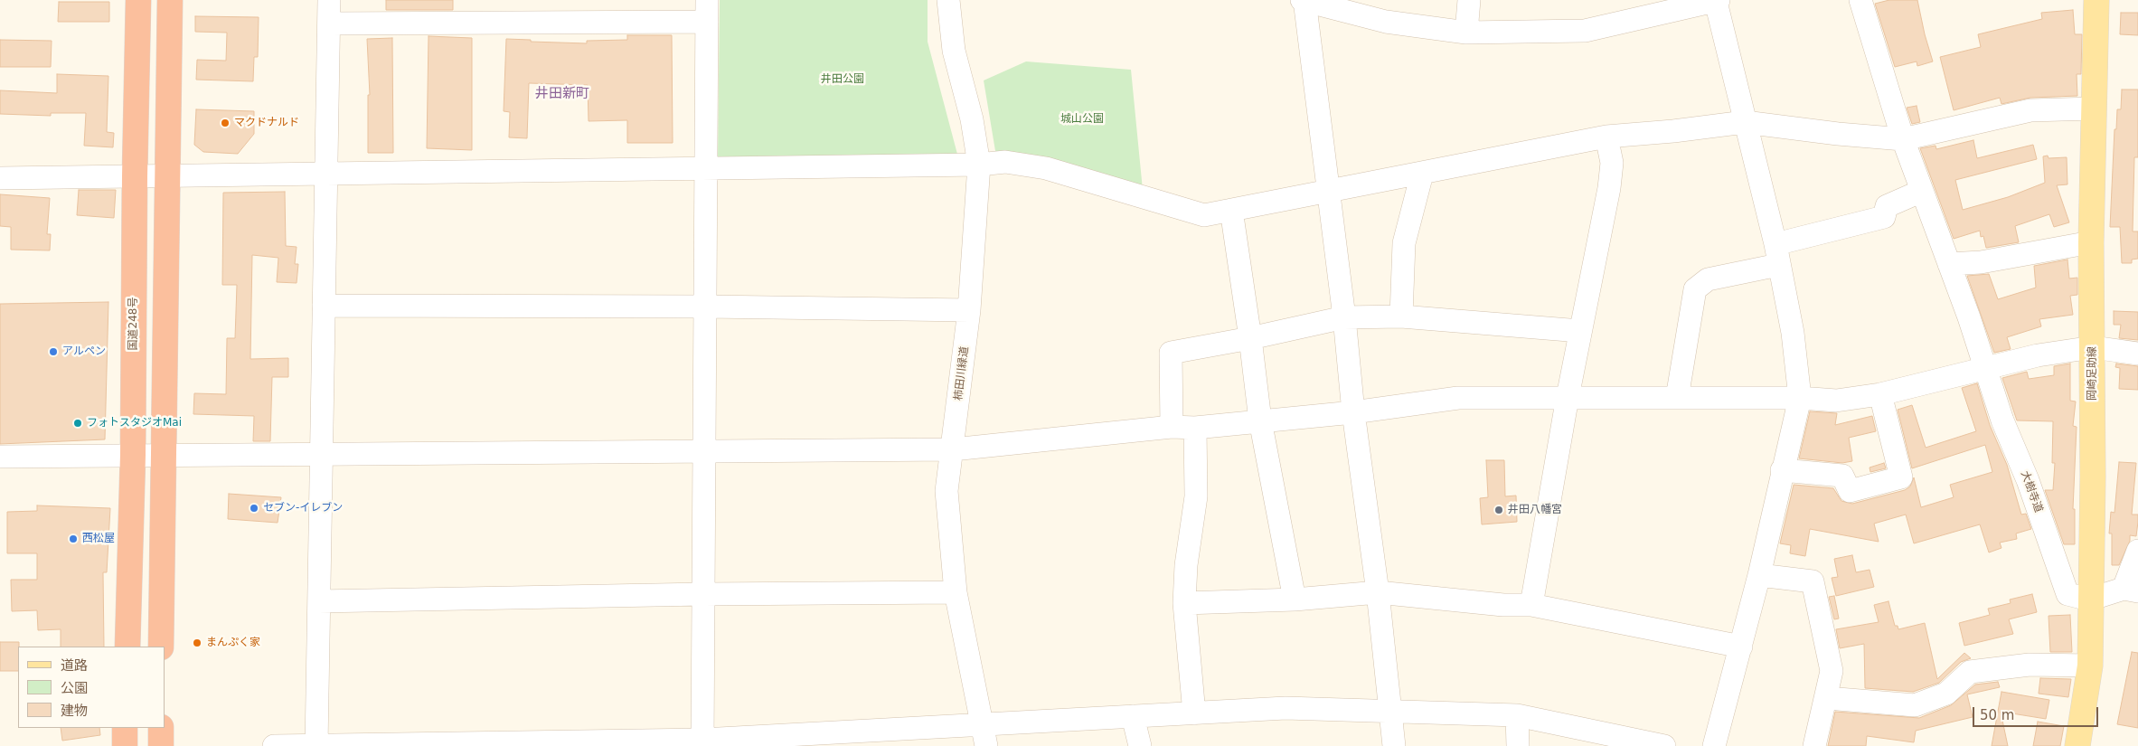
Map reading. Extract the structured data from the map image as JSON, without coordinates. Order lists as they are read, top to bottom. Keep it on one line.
{"streets":{"highway":["国道248号"],"main road":["岡崎足助線"],"street":["柿田川緑道","大樹寺道"]},"crossings":[["岡崎足助線","大樹寺道"]],"districts":["井田新町"],"parks":["井田公園","城山公園"],"places":["マクドナルド","アルペン","フォトスタジオMai","セブン-イレブン","井田八幡宮","西松屋","まんぷく家"],"legend":["道路","公園","建物"],"scale_bar":"50 m"}
